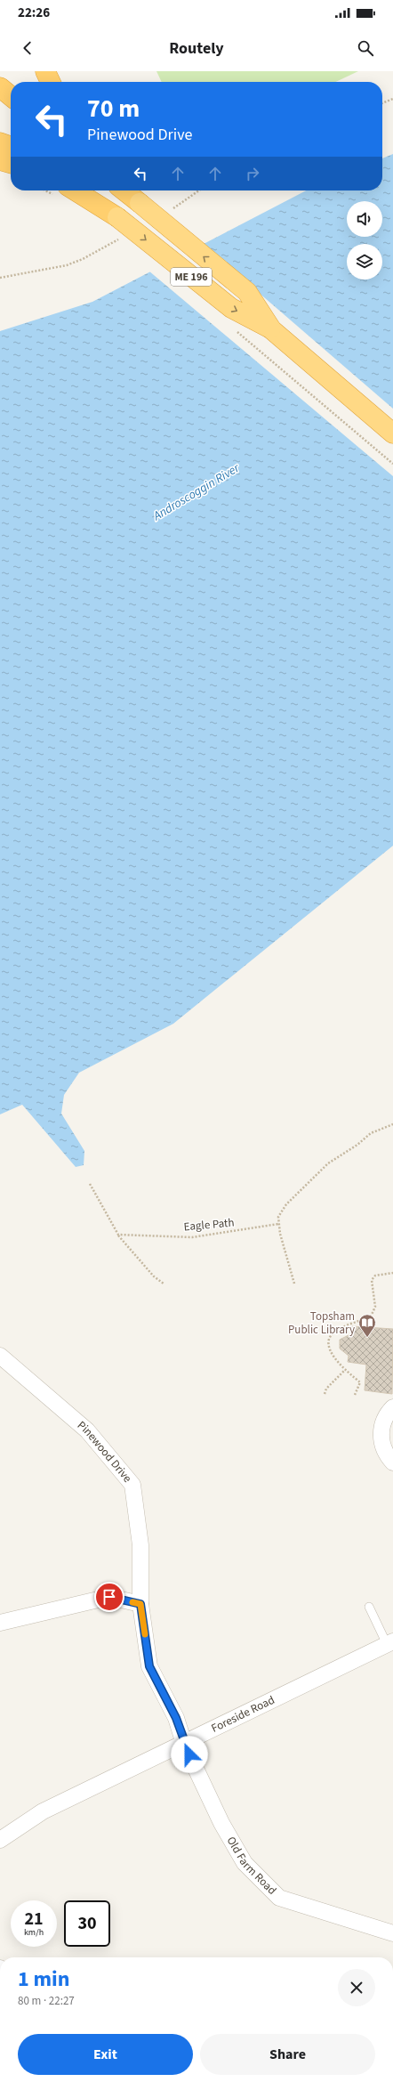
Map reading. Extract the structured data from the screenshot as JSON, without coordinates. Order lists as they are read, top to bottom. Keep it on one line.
{"streets":{"highway":["ME 196"],"street":["Pinewood Drive","Foreside Road","Old Farm Road"],"path":["Eagle Path"]},"crossings":[["Pinewood Drive","Foreside Road"],["Pinewood Drive","Old Farm Road"],["Foreside Road","Old Farm Road"]],"water":["Androscoggin River"],"places":{"library":["Topsham Public Library"]},"page":{"status":"22:26","header":"Routely","turn":["70 m","Pinewood Drive"],"speed":"21 km/h","limit":"30","heading":["1 min","80 m · 22:27"],"buttons":["Exit","Share"]}}
